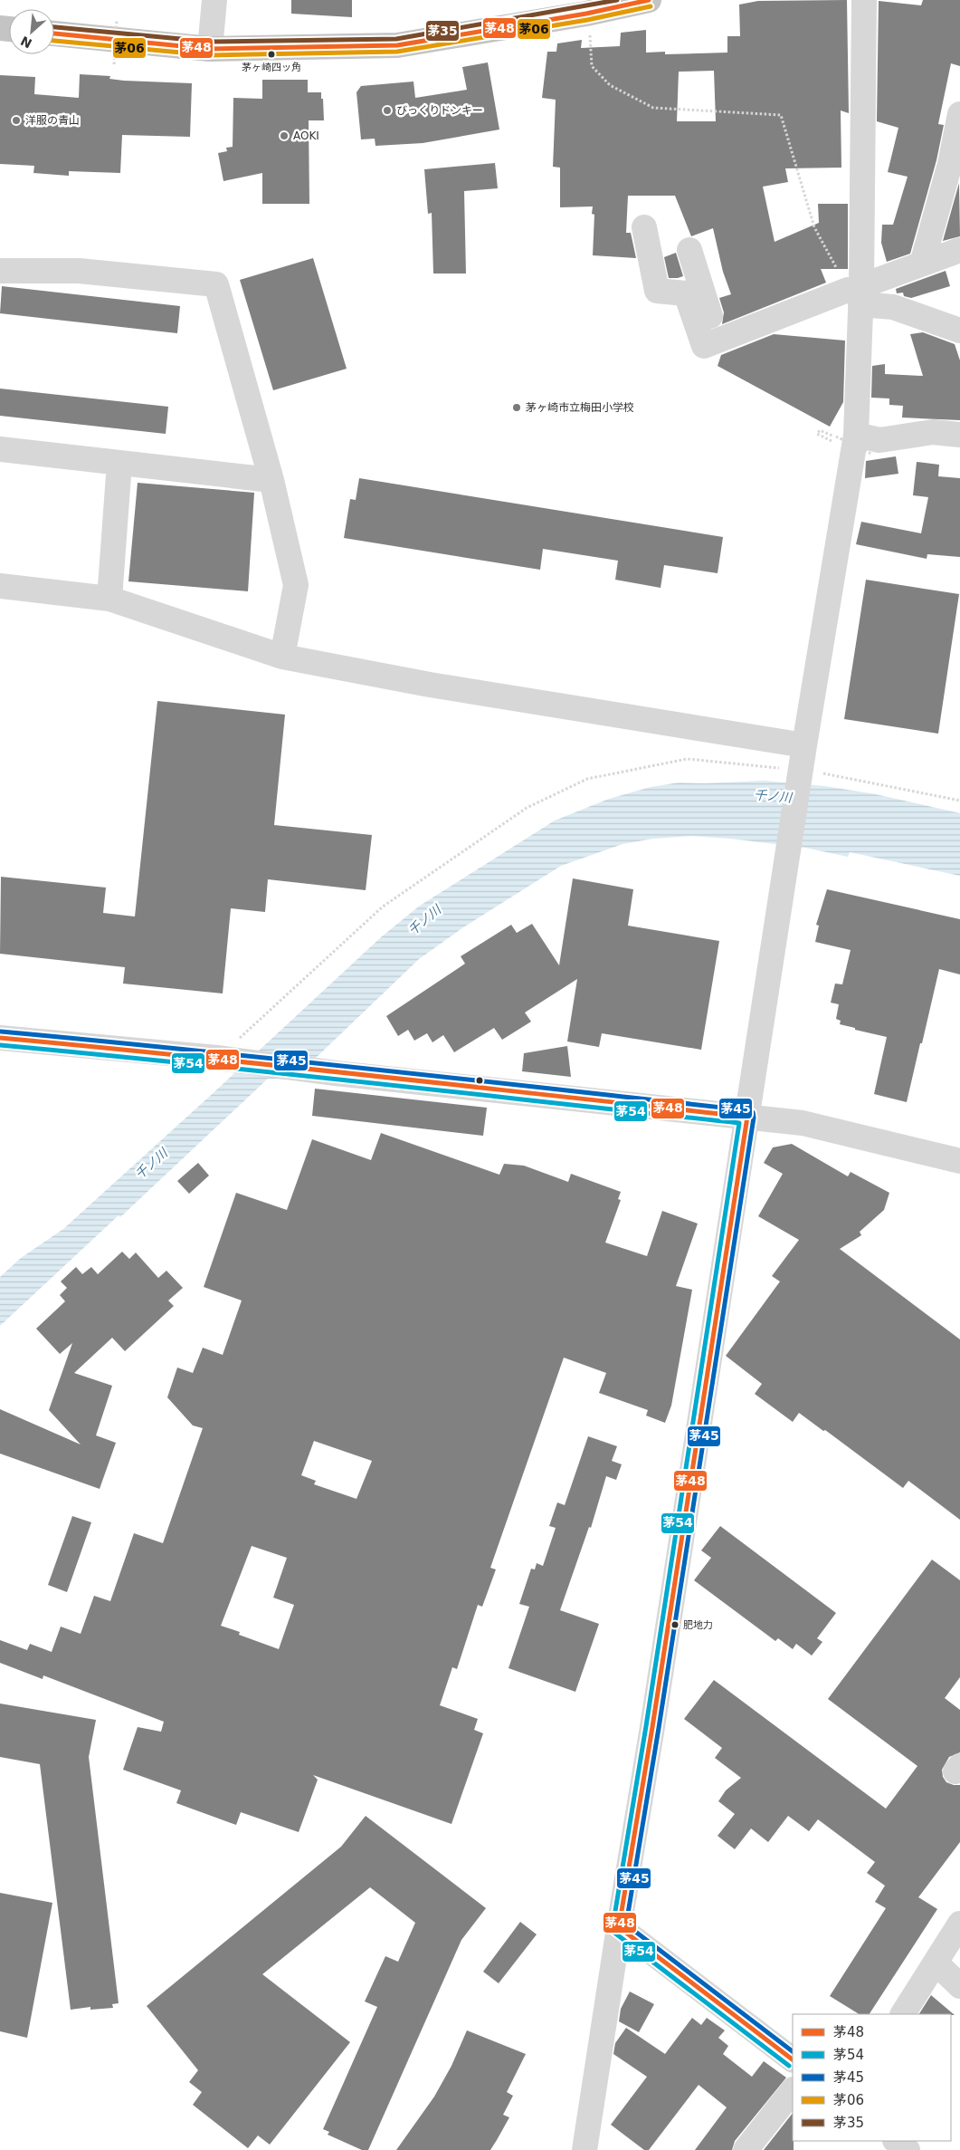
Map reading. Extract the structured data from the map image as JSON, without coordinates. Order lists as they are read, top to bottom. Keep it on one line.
{"water":["千ノ川"],"places":["茅ヶ崎四ッ角","びっくりドンキー","洋服の青山","AOKI","茅ヶ崎市立梅田小学校","肥地力"],"lines":["transit line 茅48","transit line 茅35","transit line 茅06","transit line 茅45","transit line 茅54"],"legend":["茅48","茅54","茅45","茅06","茅35"],"north":"bottom left"}
